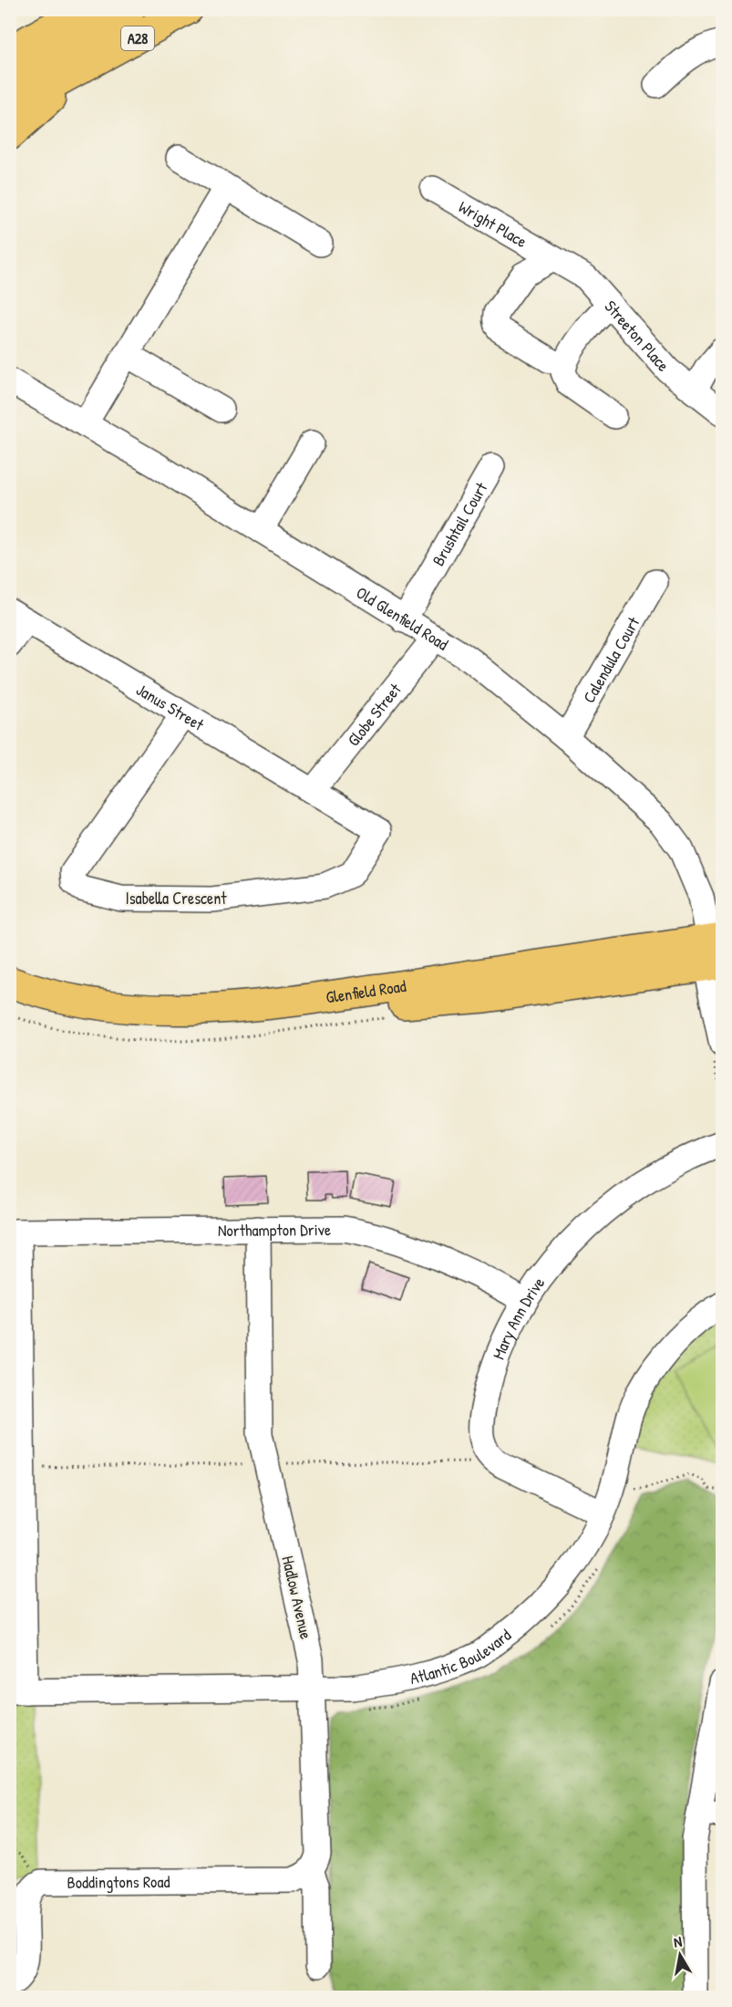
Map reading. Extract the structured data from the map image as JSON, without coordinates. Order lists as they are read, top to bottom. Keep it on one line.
{"streets":{"main road":["A28","Glenfield Road"],"street":["Wright Place","Streeton Place","Brushtail Court","Old Glenfield Road","Calendula Court","Janus Street","Globe Street","Isabella Crescent","Northampton Drive","Mary Ann Drive","Hadlow Avenue","Atlantic Boulevard","Boddingtons Road"]},"crossings":[["Wright Place","Streeton Place"],["Brushtail Court","Old Glenfield Road"],["Old Glenfield Road","Calendula Court"],["Old Glenfield Road","Globe Street"],["Old Glenfield Road","Glenfield Road"],["Janus Street","Globe Street"],["Janus Street","Isabella Crescent"],["Globe Street","Isabella Crescent"],["Northampton Drive","Mary Ann Drive"],["Northampton Drive","Hadlow Avenue"],["Mary Ann Drive","Atlantic Boulevard"],["Hadlow Avenue","Atlantic Boulevard"],["Hadlow Avenue","Boddingtons Road"]],"north":"top"}
